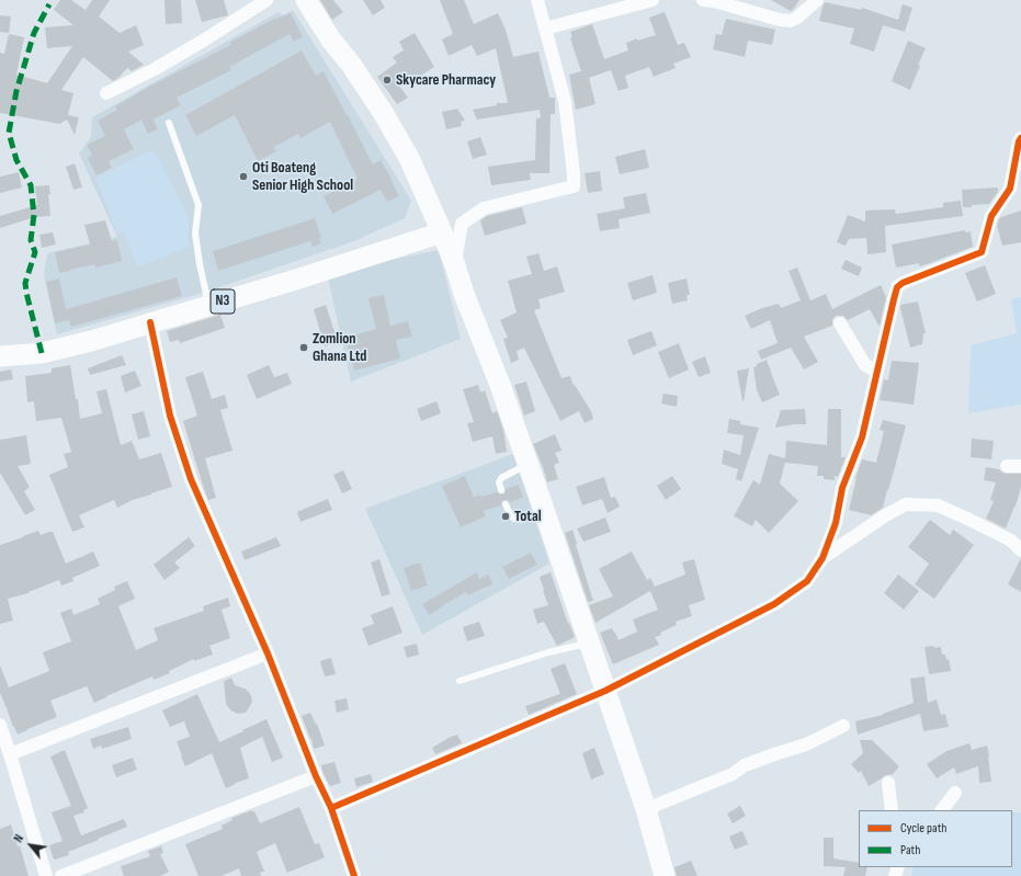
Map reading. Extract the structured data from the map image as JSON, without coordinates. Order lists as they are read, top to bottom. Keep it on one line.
{"streets":{"main road":["N3"]},"places":["Skycare Pharmacy","Oti Boateng Senior High School","Zomlion Ghana Ltd","Total"],"legend":["Cycle path","Path"],"north":"top left"}
